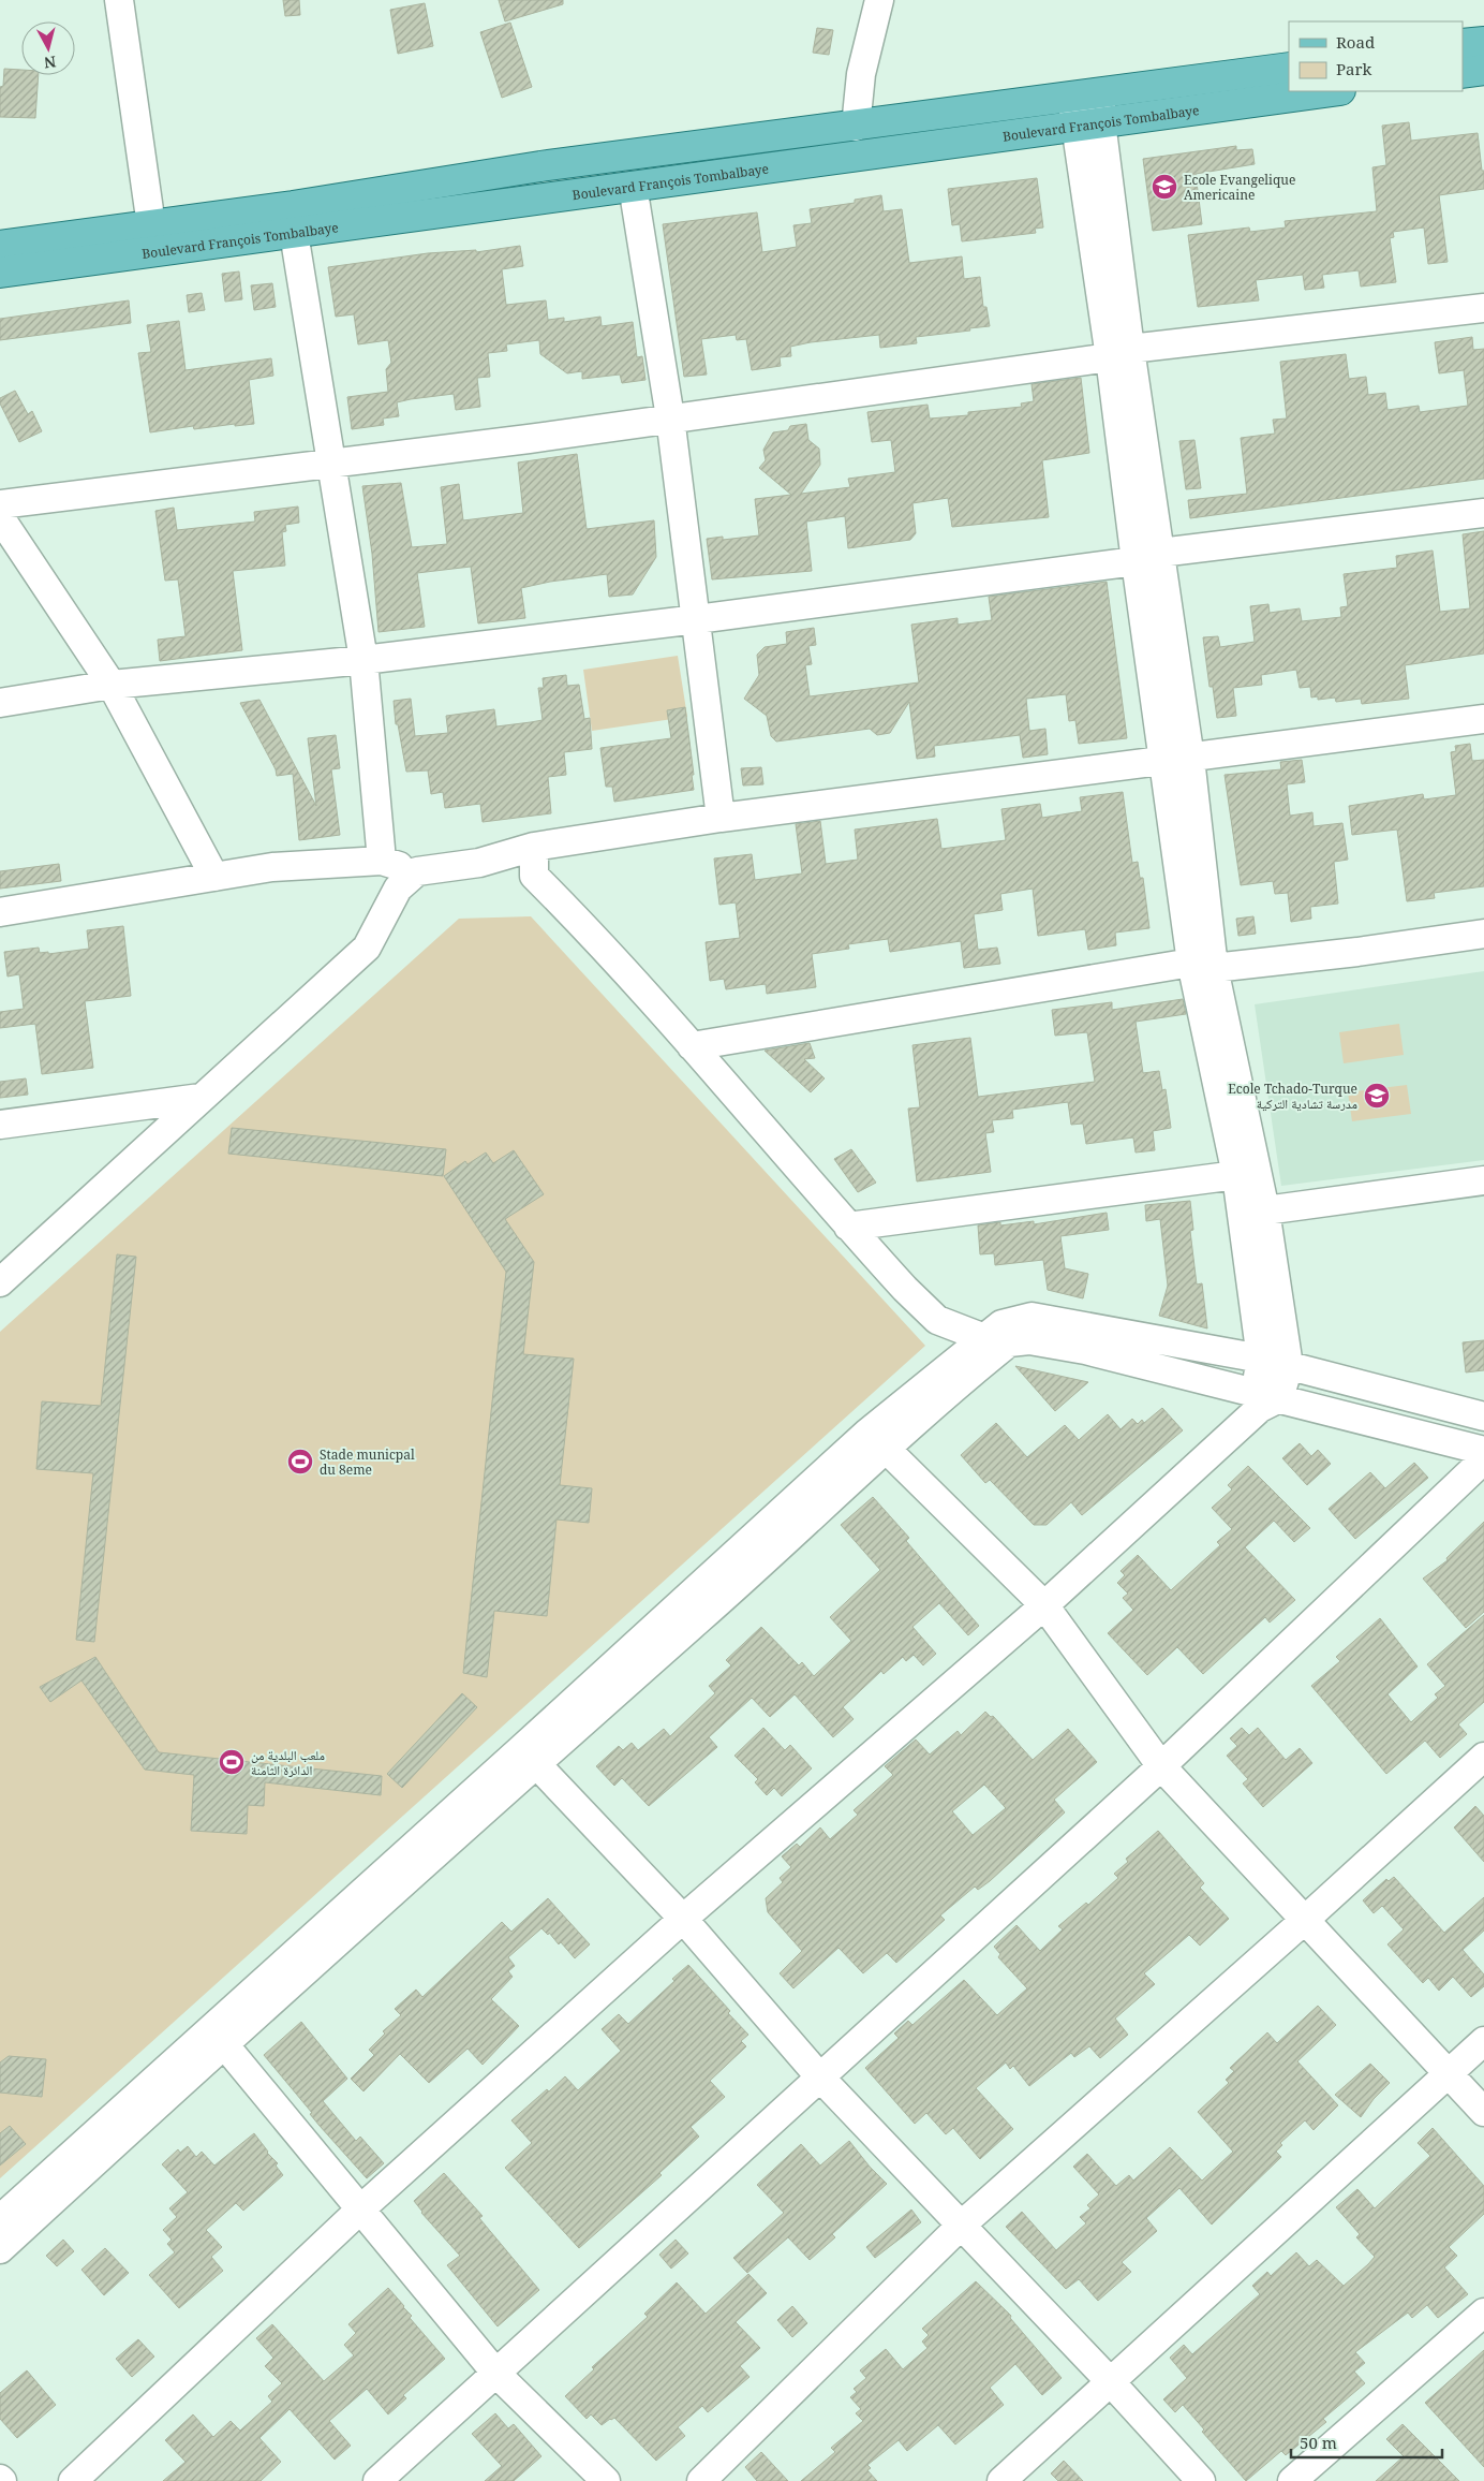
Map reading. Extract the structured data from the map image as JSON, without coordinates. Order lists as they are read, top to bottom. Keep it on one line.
{"streets":{"main road":["Boulevard François Tombalbaye"]},"places":{"school or university":["Ecole Evangelique Americaine","Ecole Tchado-Turque مدرسة تشادية التركية"],"sports":["Stade municpal du 8eme","ملعب البلدية من الدائرة الثامنة"]},"legend":["Road","Park"],"scale_bar":"50 m","north":"bottom"}
